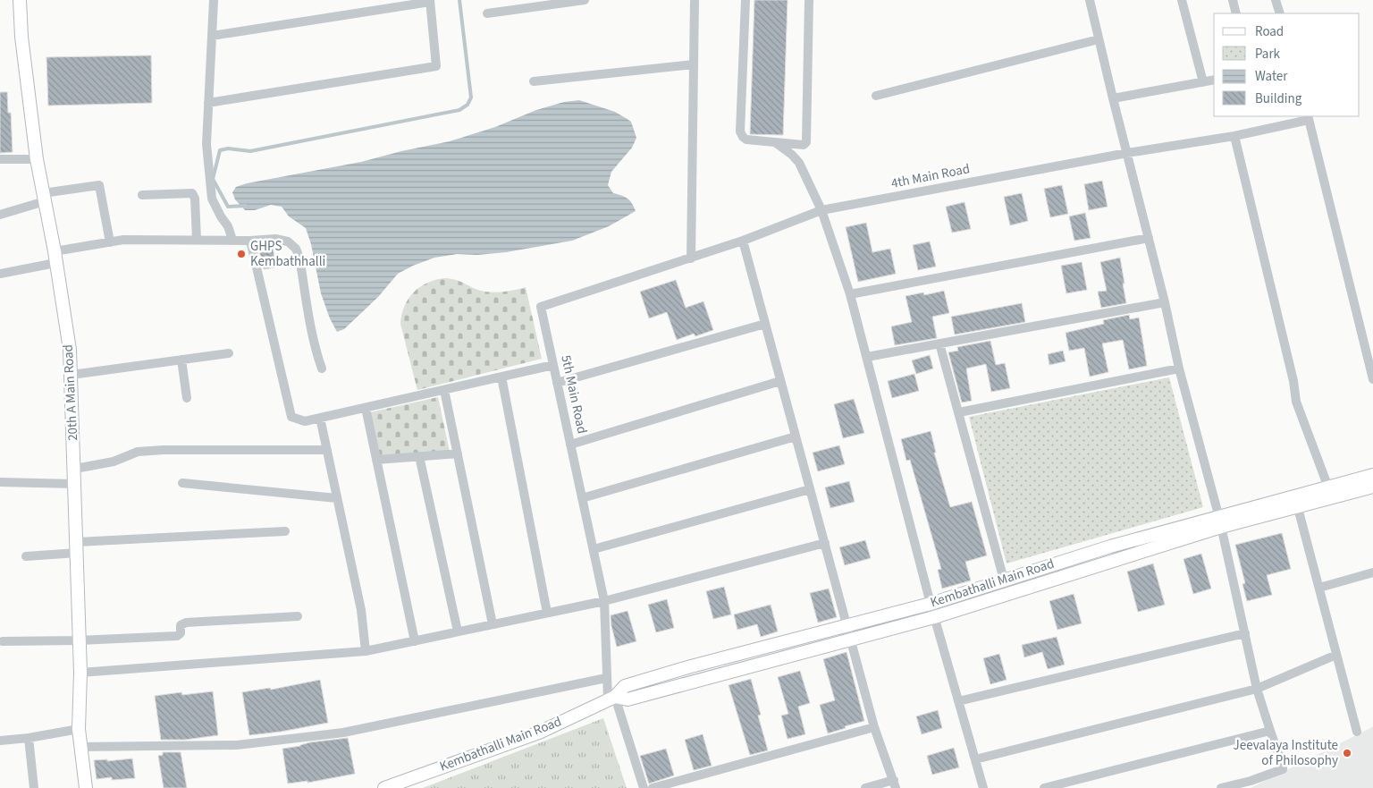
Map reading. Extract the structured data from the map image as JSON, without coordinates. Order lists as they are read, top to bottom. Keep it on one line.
{"streets":{"street":["4th Main Road","20th A Main Road","5th Main Road","Kembathalli Main Road"]},"crossings":[["4th Main Road","5th Main Road"],["5th Main Road","Kembathalli Main Road"]],"places":["GHPS Kembathhalli","Jeevalaya Institute of Philosophy"],"legend":["Road","Park","Water","Building"]}
